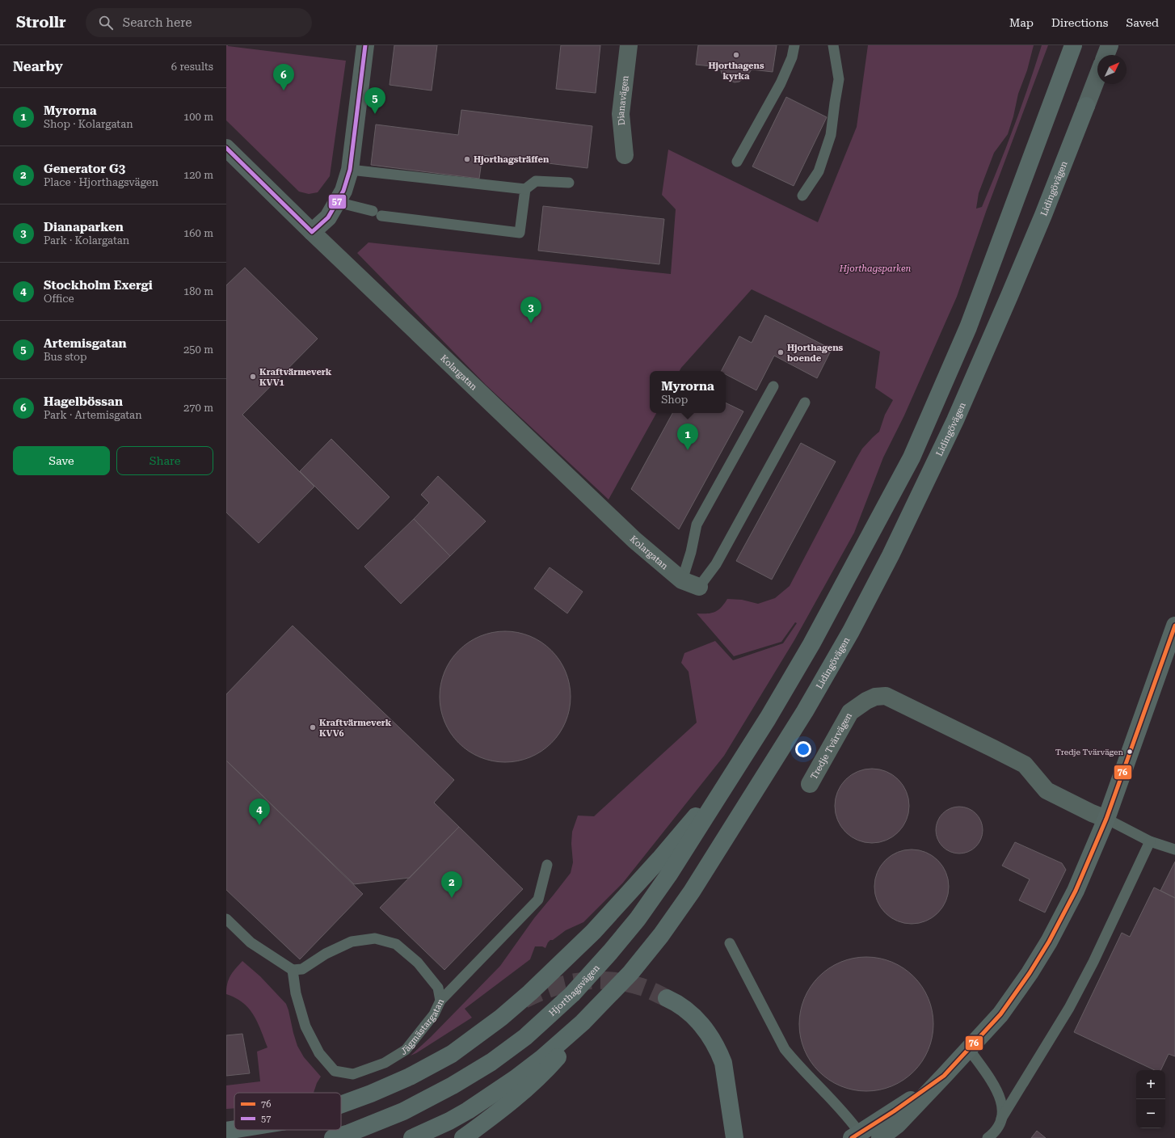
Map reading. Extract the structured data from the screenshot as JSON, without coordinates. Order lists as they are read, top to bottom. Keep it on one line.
{"streets":{"highway":["Lidingövägen","Hjorthagsvägen"],"street":["Dianavägen","Kolargatan","Tredje Tvärvägen"],"lane":["Jägmästargatan"]},"parks":["Hjorthagsparken"],"places":["Hjorthagens kyrka","Hjorthagsträffen","Hjorthagens boende","Kraftvärmeverk KVV1","Kraftvärmeverk KVV6","Tredje Tvärvägen"],"lines":["transit line 57","transit line 76"],"legend":["76","57"],"north":"top right","page":{"header":"Strollr","search":"Search here","nav":["Map","Directions","Saved"],"heading":["Nearby","6 results"],"pins":["6","5","3","1","4","2"],"list":[{"mark":"1","name":"Myrorna","note":"Shop · Kolargatan","value":"100 m"},{"mark":"2","name":"Generator G3","note":"Place · Hjorthagsvägen","value":"120 m"},{"mark":"3","name":"Dianaparken","note":"Park · Kolargatan","value":"160 m"},{"mark":"4","name":"Stockholm Exergi","note":"Office","value":"180 m"},{"mark":"5","name":"Artemisgatan","note":"Bus stop","value":"250 m"},{"mark":"6","name":"Hagelbössan","note":"Park · Artemisgatan","value":"270 m"}],"popup":["Myrorna","Shop"],"buttons":["Save","Share"],"map_buttons":["+","−"]}}
